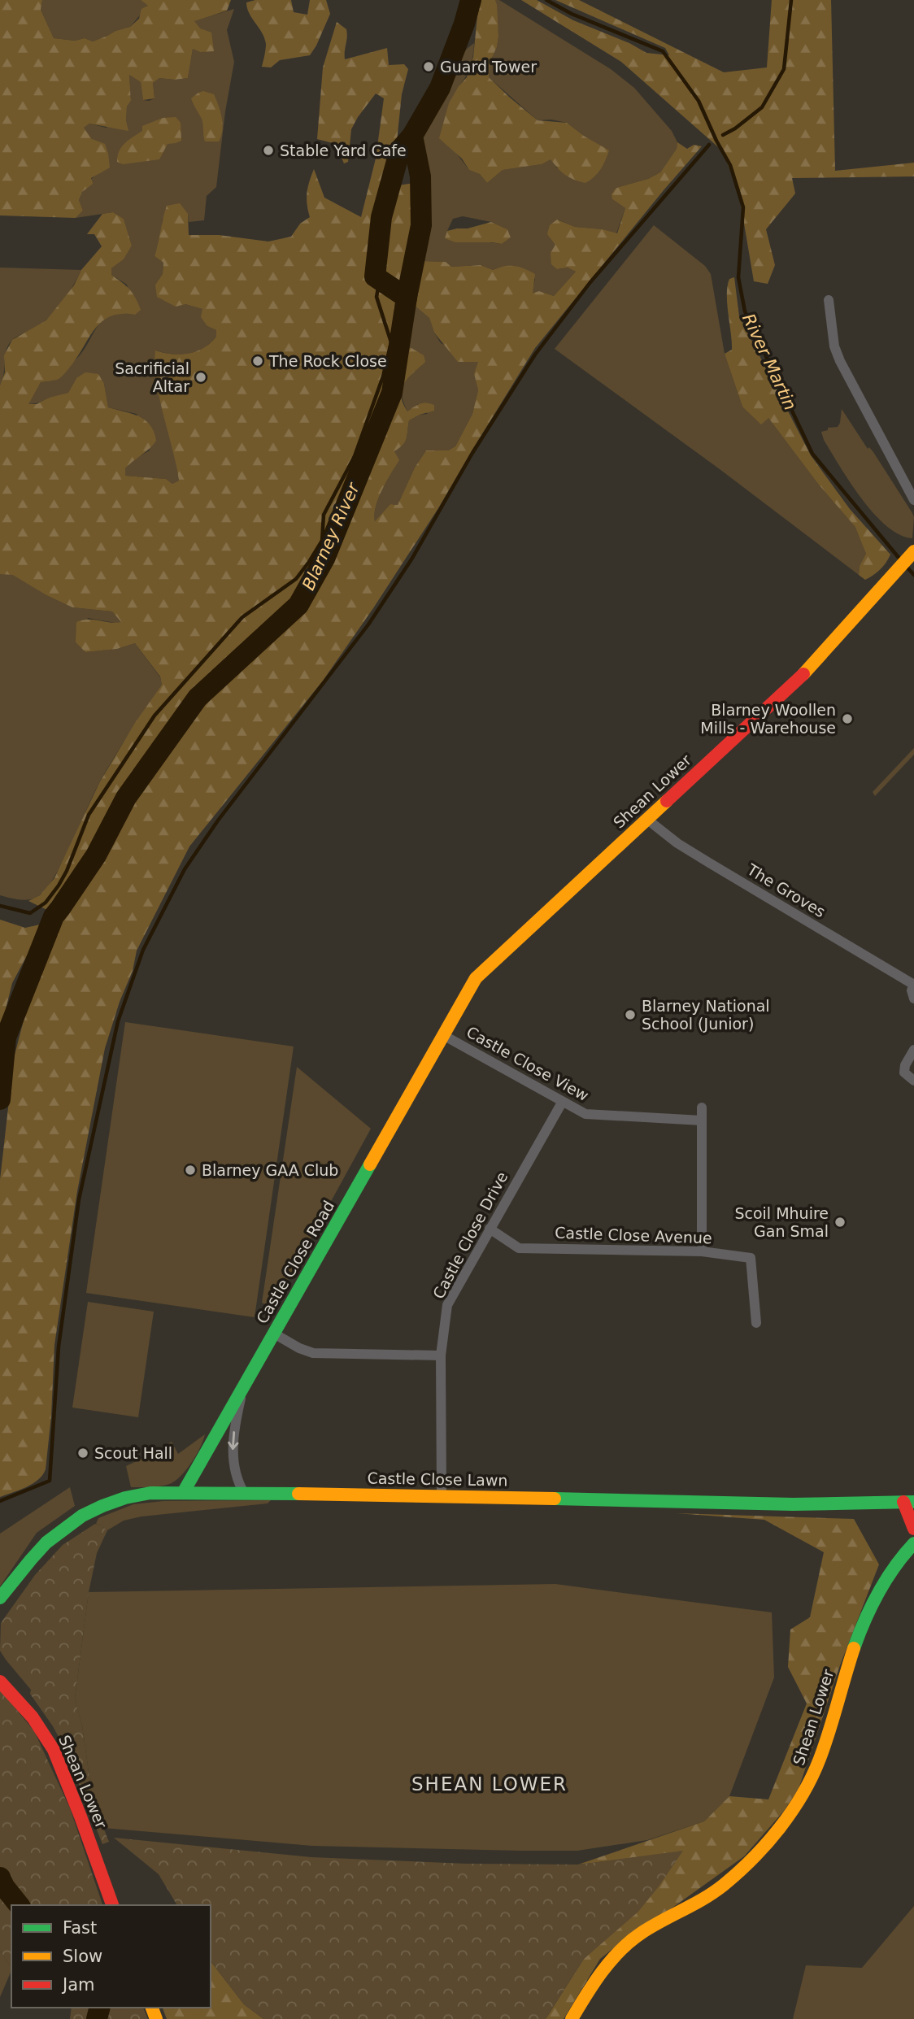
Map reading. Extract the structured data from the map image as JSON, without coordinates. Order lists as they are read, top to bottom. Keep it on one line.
{"streets":{"street":["Shean Lower","The Groves","Castle Close View","Castle Close Drive","Castle Close Avenue","Castle Close Road","Castle Close Lawn"]},"crossings":[["Shean Lower","The Groves"],["Shean Lower","Castle Close View"],["Shean Lower","Castle Close Road"],["Castle Close View","Castle Close Drive"],["Castle Close View","Castle Close Road"],["Castle Close Drive","Castle Close Avenue"],["Castle Close Drive","Castle Close Lawn"],["Castle Close Road","Castle Close Lawn"]],"districts":["SHEAN LOWER"],"water":["River Martin","Blarney River"],"places":["Guard Tower","Stable Yard Cafe","The Rock Close","Sacrificial Altar","Blarney Woollen Mills - Warehouse","Blarney National School (Junior)","Blarney GAA Club","Scoil Mhuire Gan Smal","Scout Hall"],"legend":["Fast","Slow","Jam"]}
